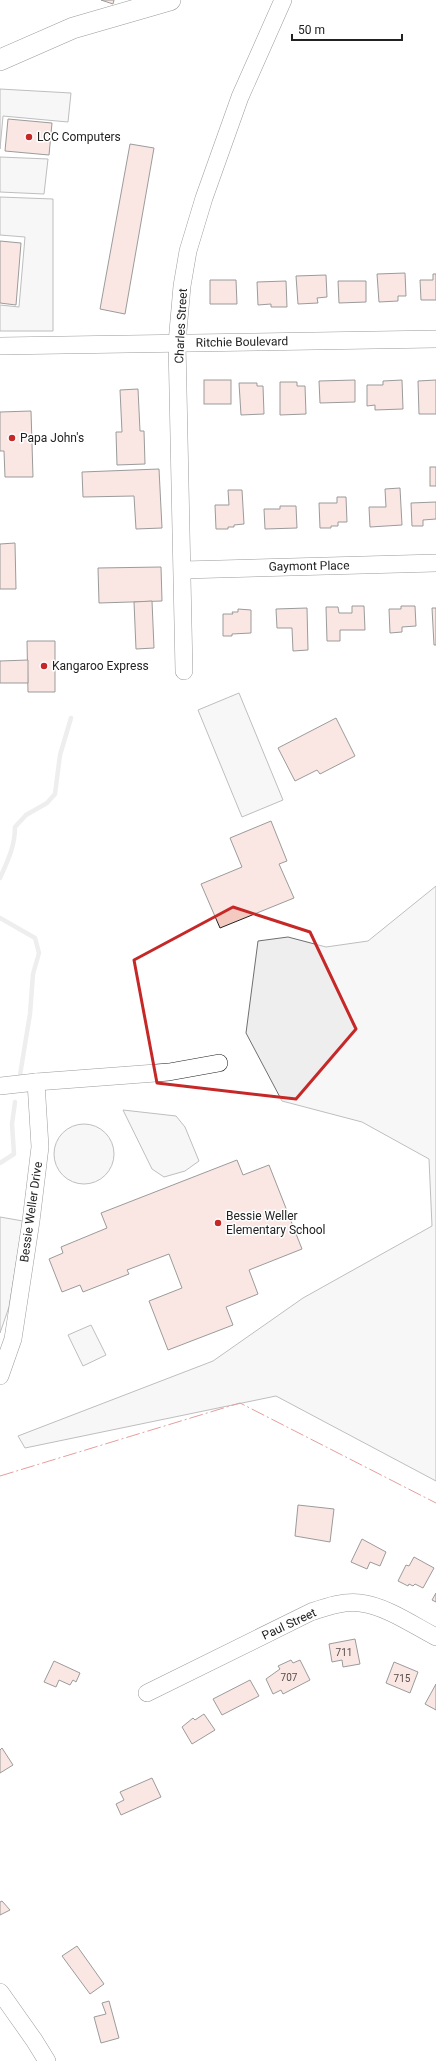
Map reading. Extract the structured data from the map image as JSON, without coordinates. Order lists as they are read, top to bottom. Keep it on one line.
{"streets":{"street":["Charles Street","Ritchie Boulevard","Gaymont Place","Bessie Weller Drive","Paul Street"]},"crossings":[["Charles Street","Ritchie Boulevard"],["Charles Street","Gaymont Place"]],"places":["LCC Computers","Papa John's","Kangaroo Express","Bessie Weller Elementary School"],"house_numbers":["711","707","715"],"scale_bar":"50 m"}
